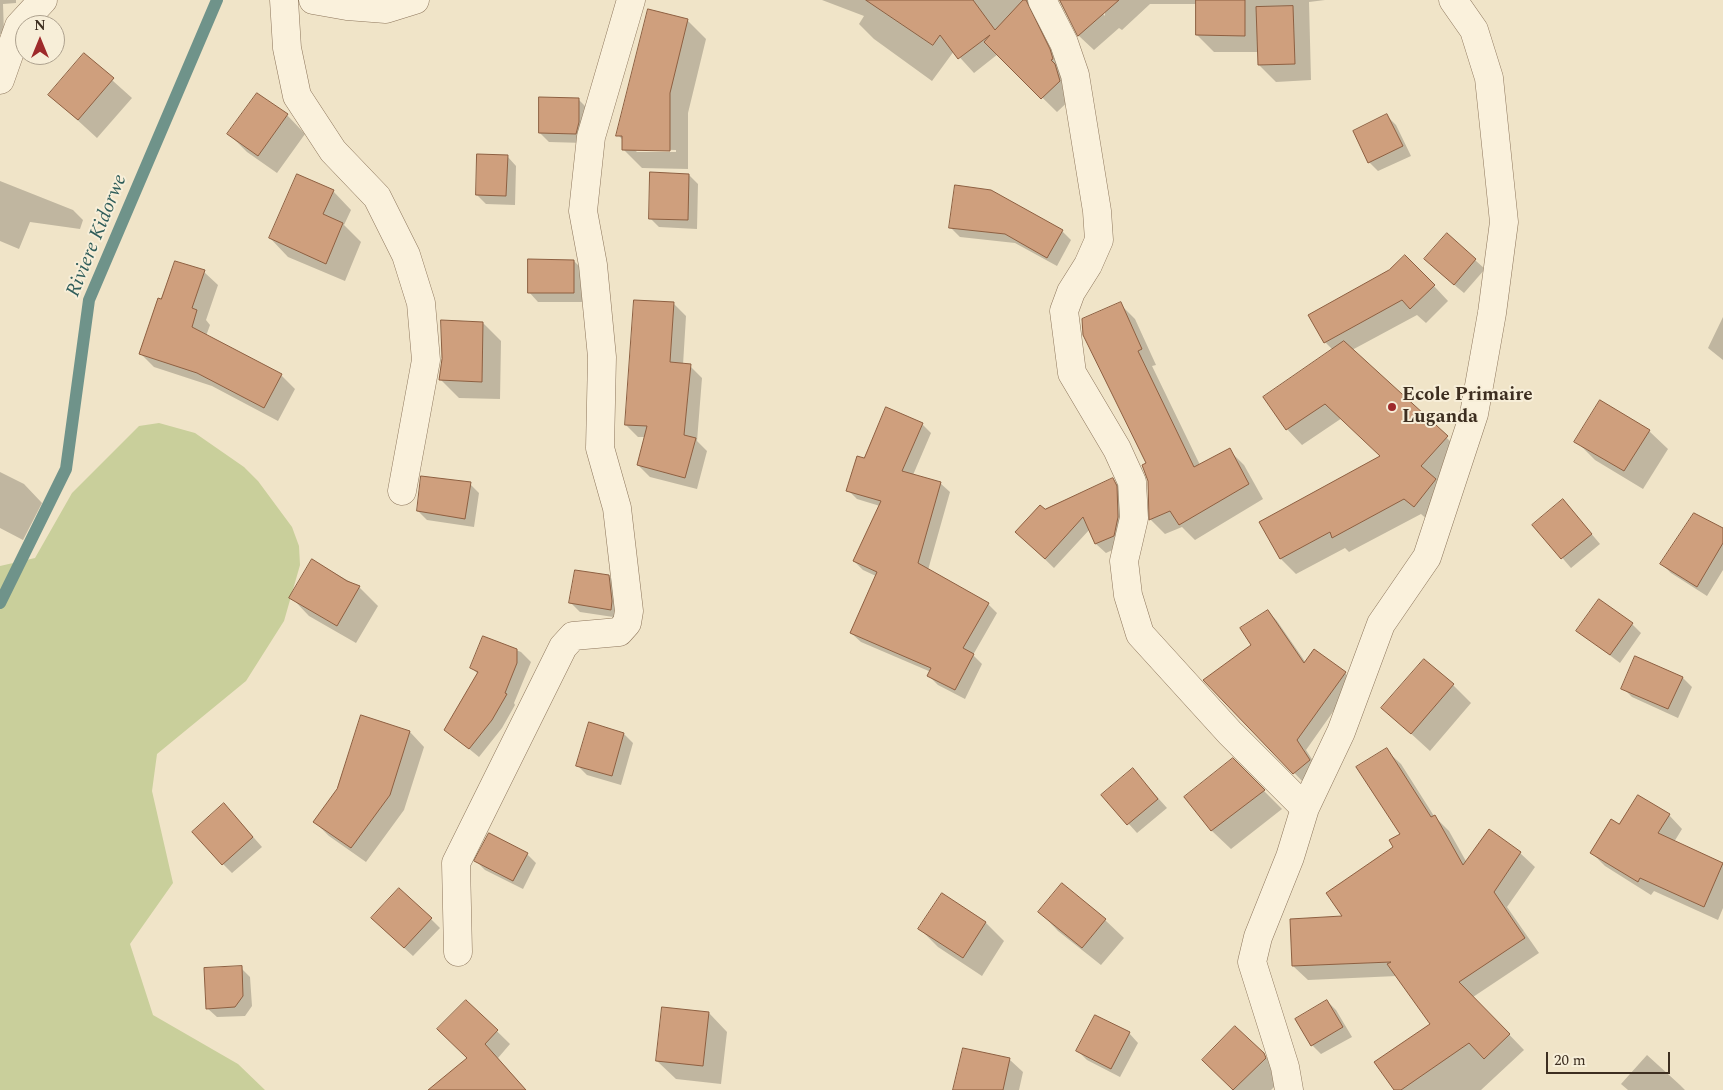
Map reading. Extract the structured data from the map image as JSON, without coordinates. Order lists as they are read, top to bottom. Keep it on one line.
{"water":["Riviere Kidorwe"],"places":["Ecole Primaire Luganda"],"scale_bar":"20 m","north":"top"}
